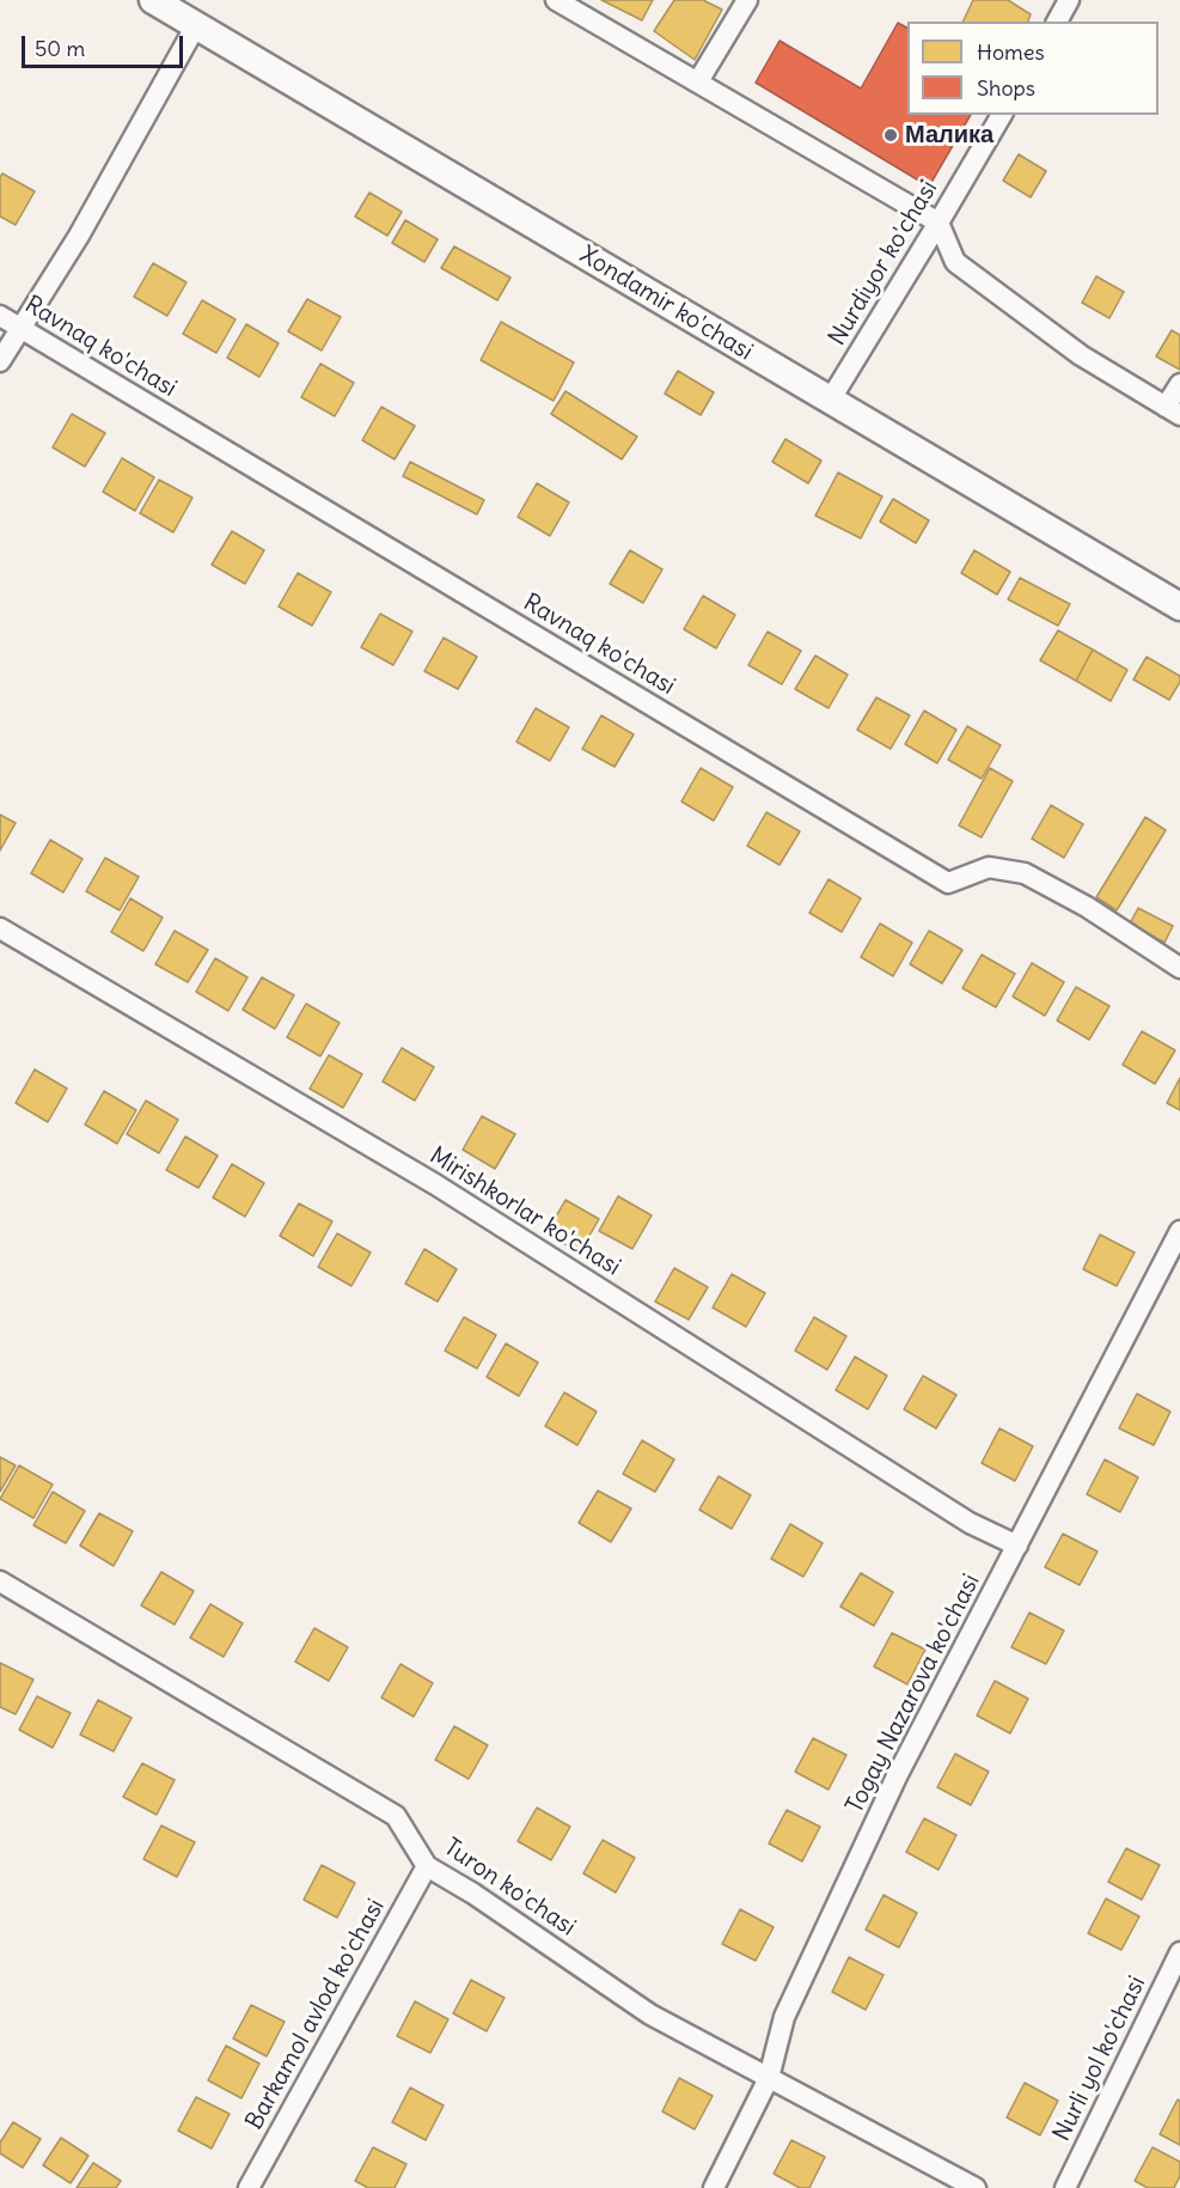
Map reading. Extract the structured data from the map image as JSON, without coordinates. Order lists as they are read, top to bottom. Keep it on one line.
{"streets":{"main road":["Xondamir ko'chasi"],"street":["Nurdiyor ko'chasi","Ravnaq ko'chasi","Mirishkorlar ko'chasi","Togay Nazarova ko'chasi","Turon ko'chasi","Barkamol avlod ko'chasi","Nurli yol ko'chasi"]},"crossings":[["Nurdiyor ko'chasi","Xondamir ko'chasi"],["Mirishkorlar ko'chasi","Togay Nazarova ko'chasi"],["Togay Nazarova ko'chasi","Turon ko'chasi"],["Turon ko'chasi","Barkamol avlod ko'chasi"]],"places":["Малика"],"legend":["Homes","Shops"],"scale_bar":"50 m"}
